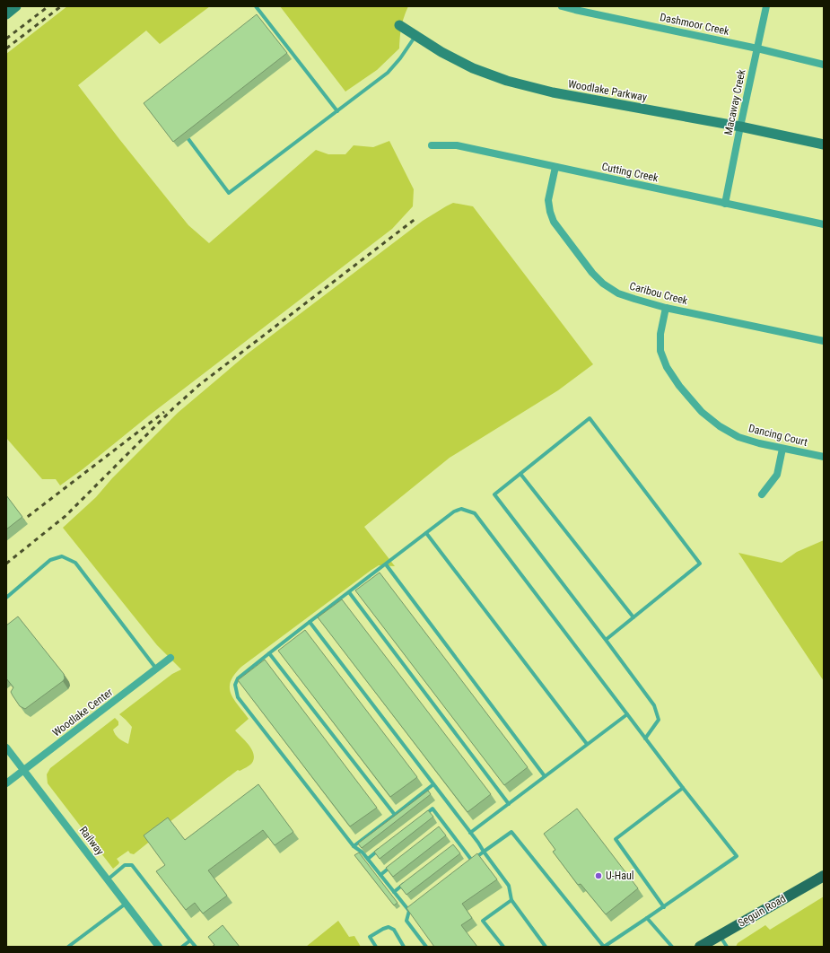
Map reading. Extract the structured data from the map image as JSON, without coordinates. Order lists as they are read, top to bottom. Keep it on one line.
{"streets":{"main road":["Seguin Road"],"street":["Dashmoor Creek","Woodlake Parkway","Macaway Creek","Cutting Creek","Caribou Creek","Dancing Court","Woodlake Center","Railway"]},"crossings":[["Dashmoor Creek","Macaway Creek"],["Woodlake Parkway","Macaway Creek"],["Macaway Creek","Cutting Creek"],["Cutting Creek","Caribou Creek"],["Caribou Creek","Dancing Court"],["Woodlake Center","Railway"]],"places":["U-Haul"]}
